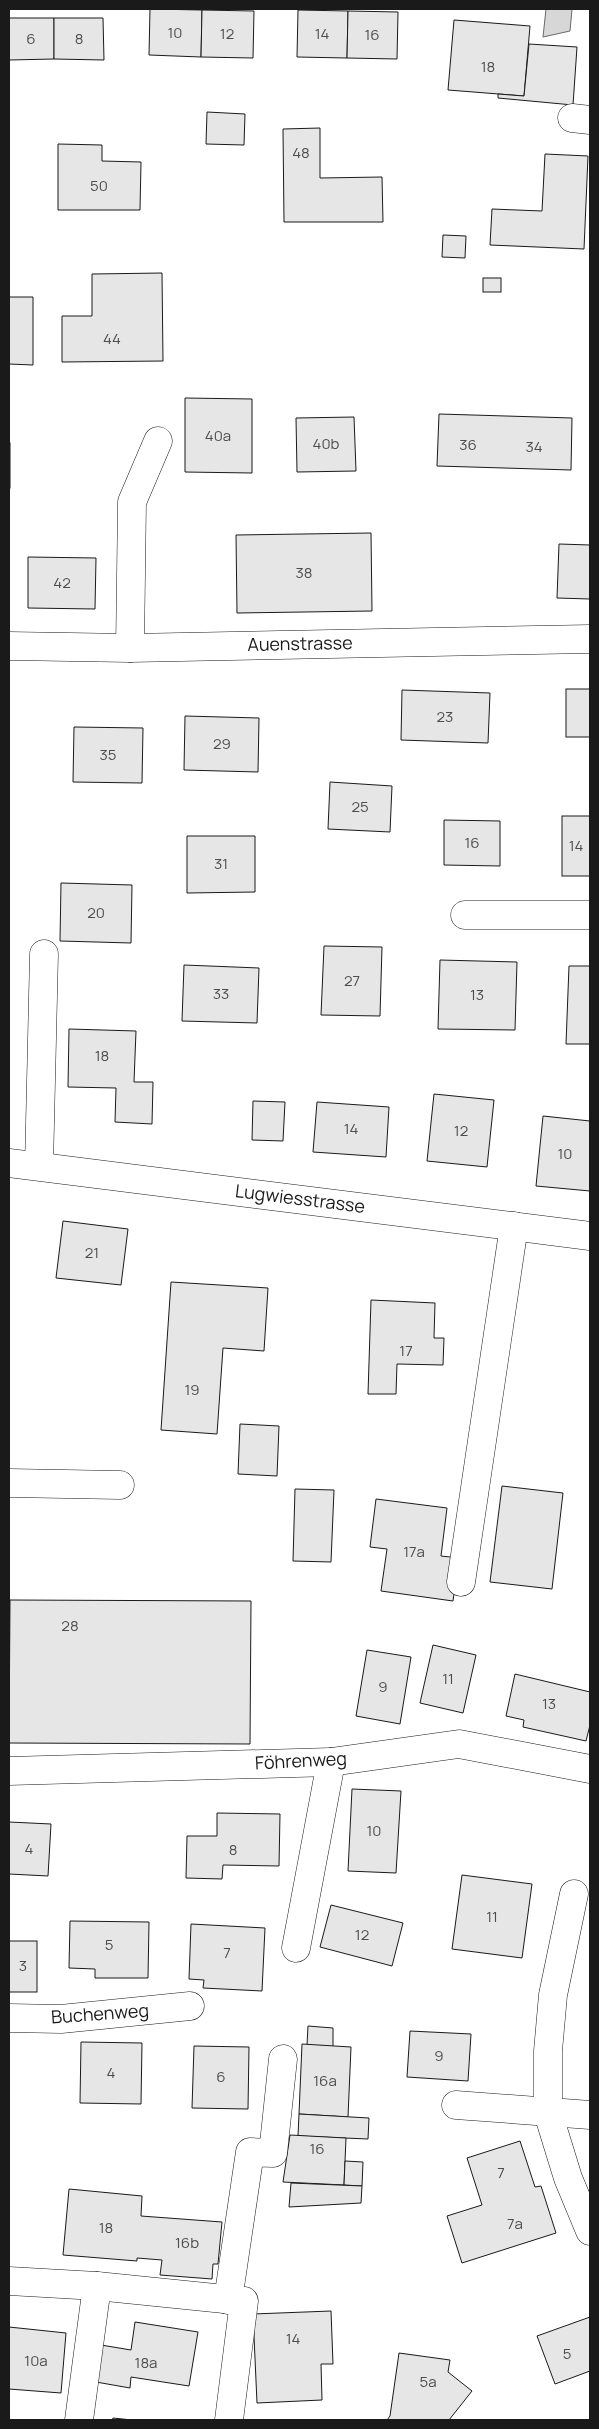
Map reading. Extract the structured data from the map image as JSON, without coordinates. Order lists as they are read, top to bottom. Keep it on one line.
{"streets":{"street":["Auenstrasse","Lugwiesstrasse","Föhrenweg","Buchenweg"]},"house_numbers":["10","12","14","16","6","8","18","48","50","44","40a","40b","36","34","38","42","23","29","35","25","16","14","31","20","27","33","13","18","14","12","10","21","17","19","17a","28","11","9","13","10","4","8","11","12","5","7","3","9","4","6","16a","16","7","7a","18","16b","14","5","10a","18a","5a"]}
